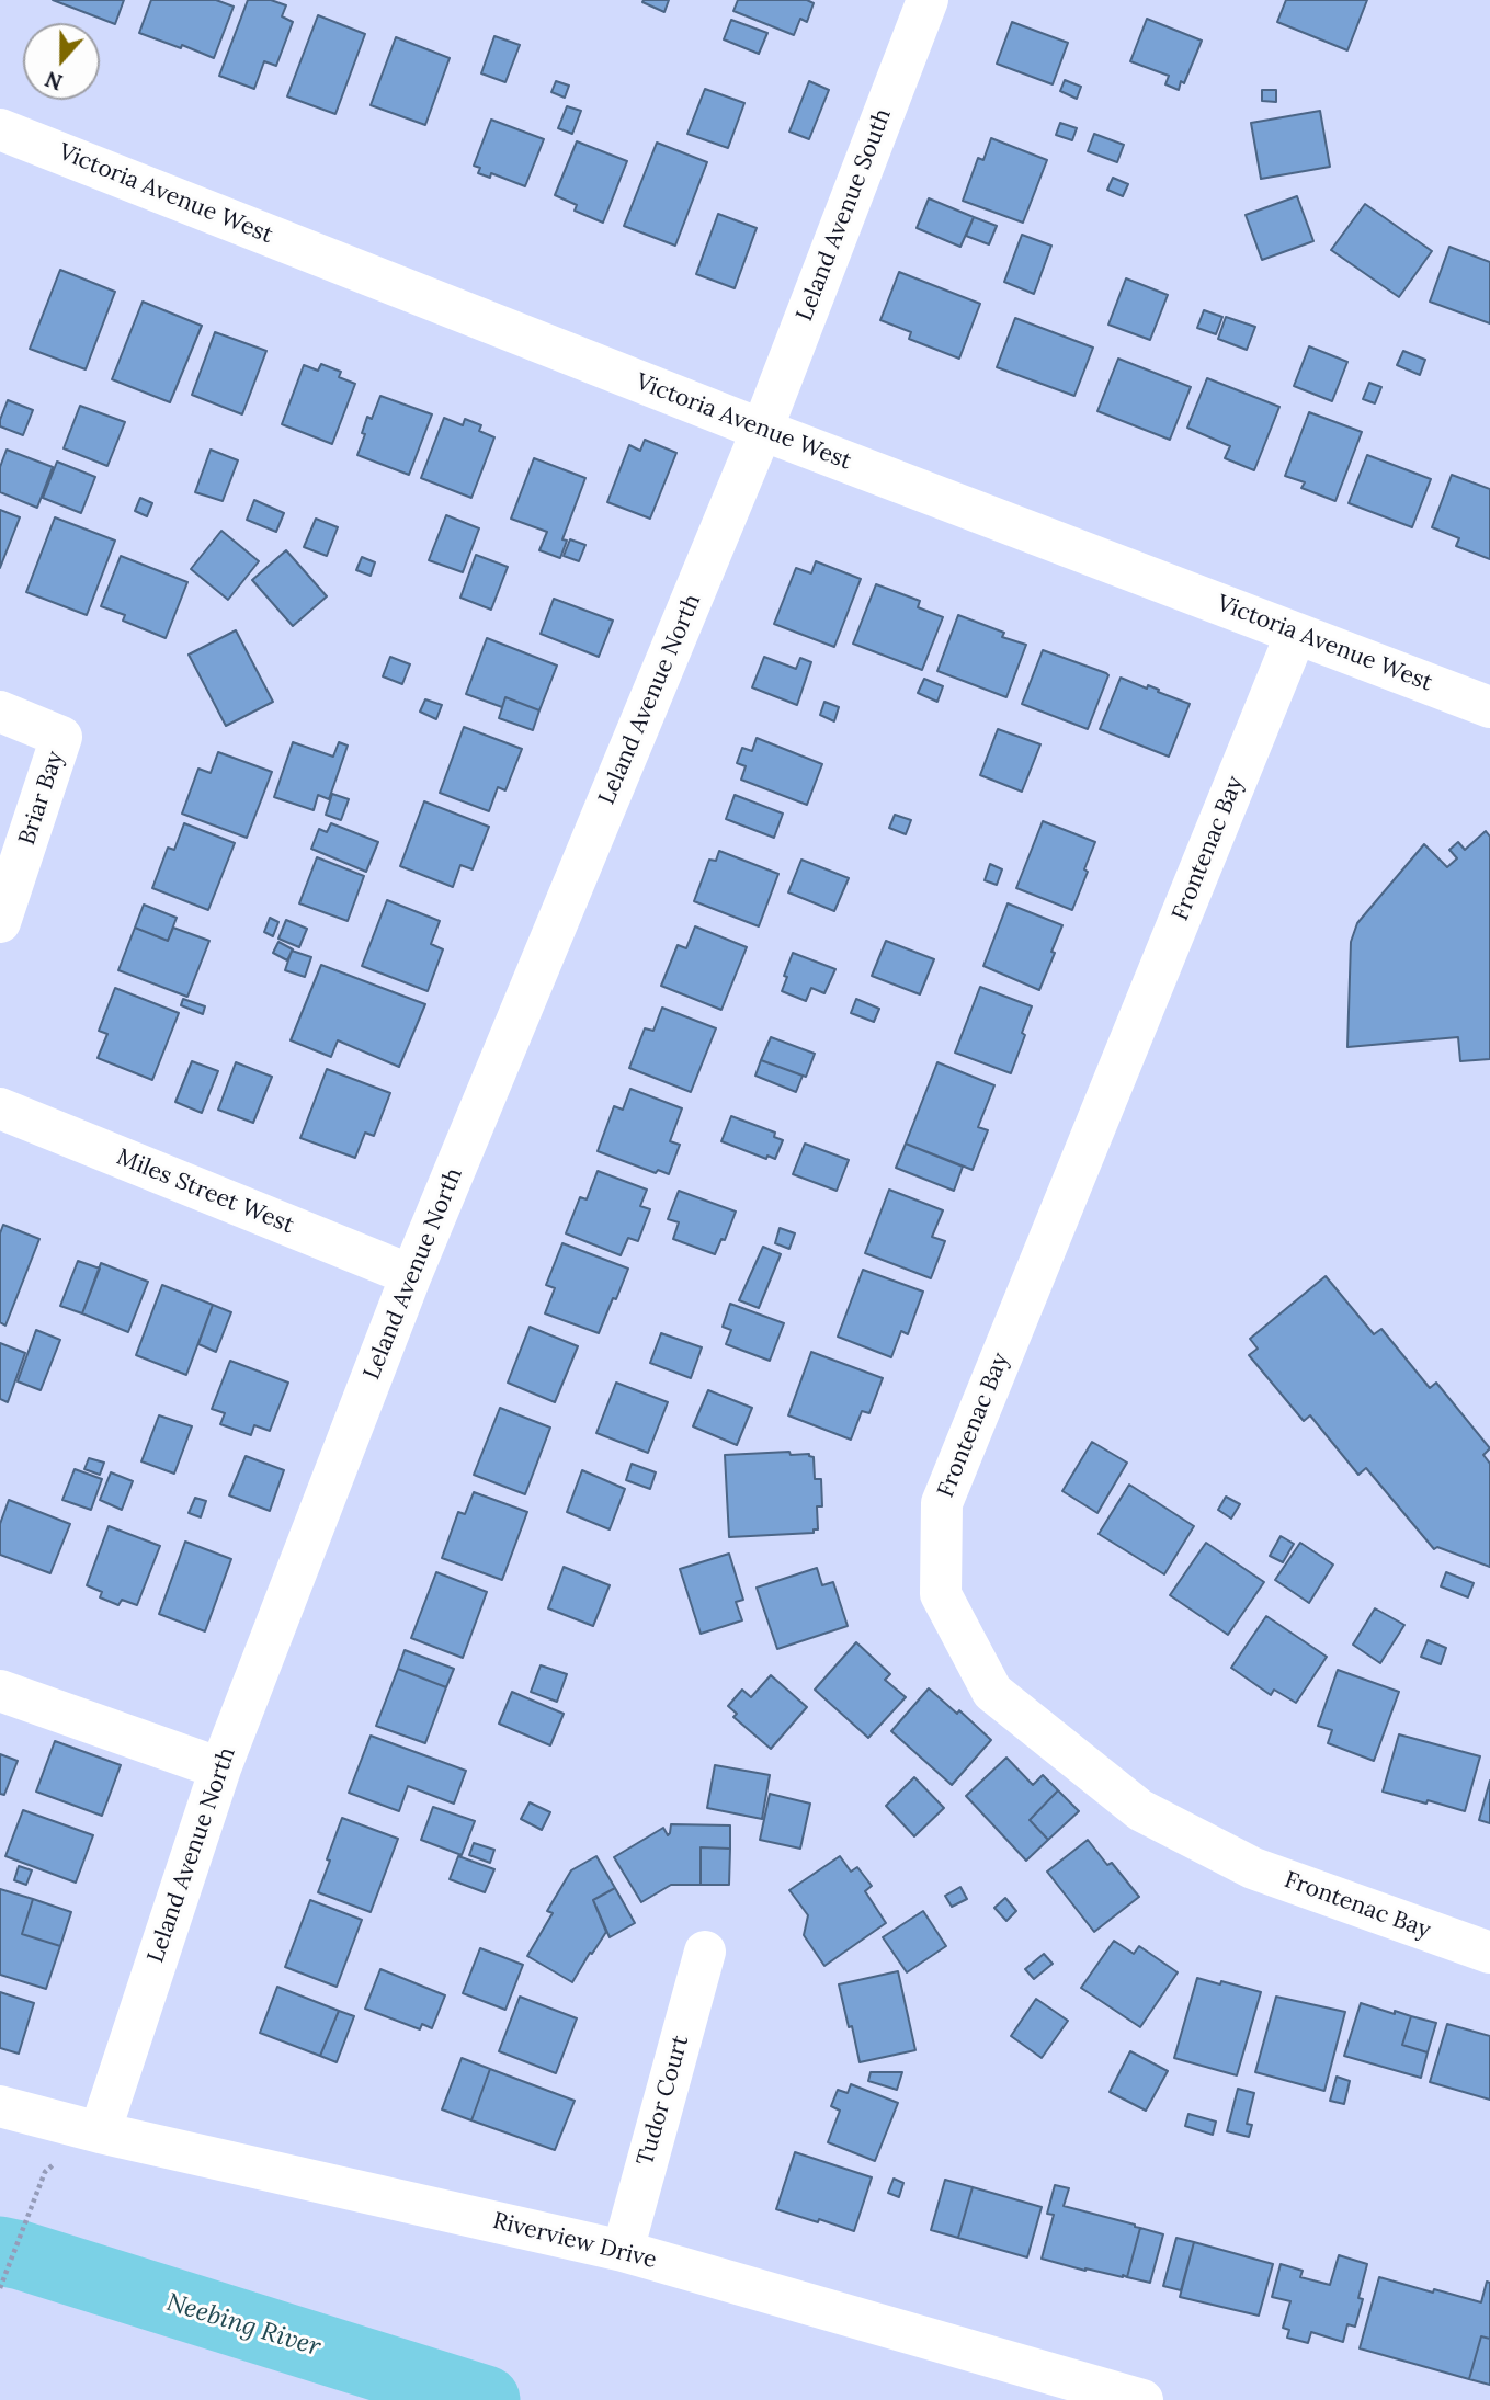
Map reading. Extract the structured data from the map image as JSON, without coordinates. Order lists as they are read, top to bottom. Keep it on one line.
{"streets":{"street":["Victoria Avenue West","Leland Avenue South","Leland Avenue North","Briar Bay","Frontenac Bay","Miles Street West","Tudor Court","Riverview Drive"]},"crossings":[["Victoria Avenue West","Leland Avenue South"],["Victoria Avenue West","Leland Avenue North"],["Victoria Avenue West","Frontenac Bay"],["Leland Avenue South","Leland Avenue North"],["Leland Avenue North","Miles Street West"],["Leland Avenue North","Riverview Drive"],["Tudor Court","Riverview Drive"]],"water":["Neebing River"],"north":"bottom"}
